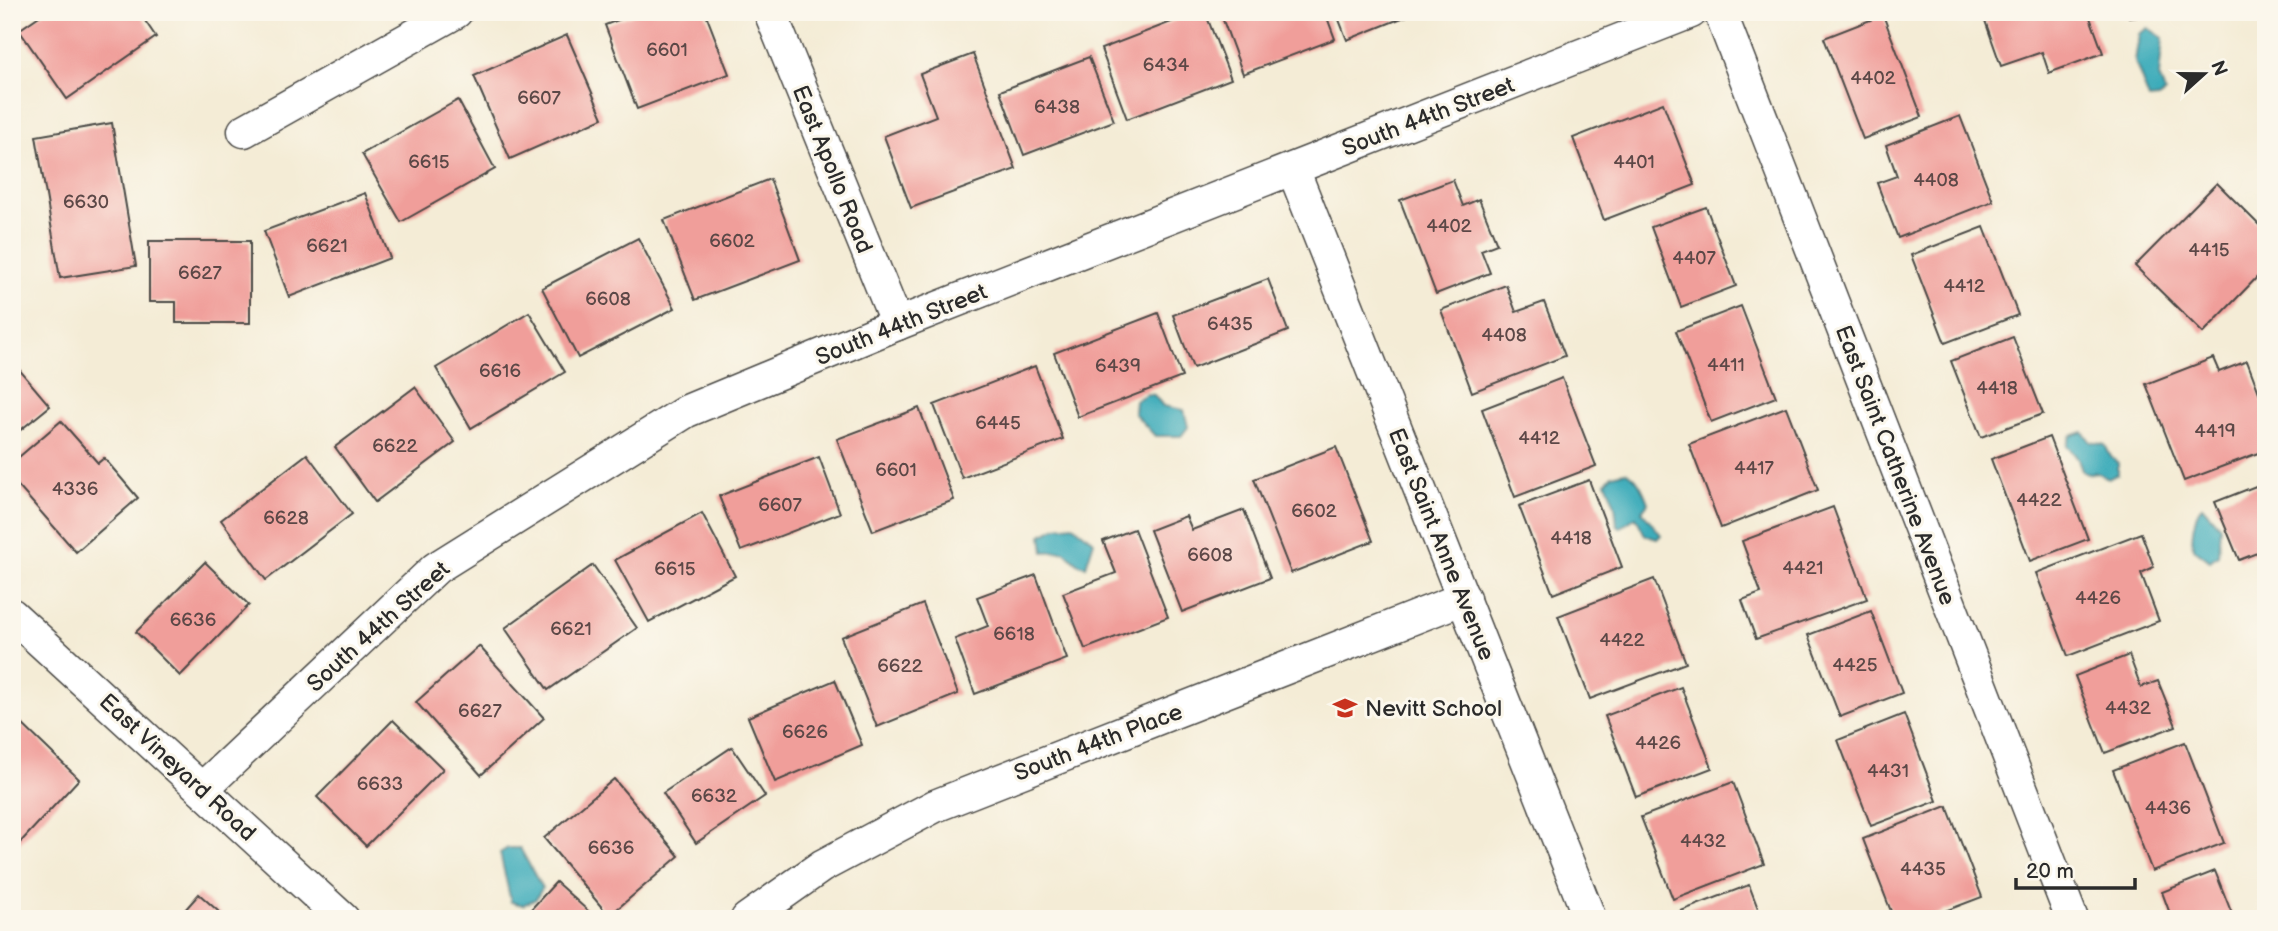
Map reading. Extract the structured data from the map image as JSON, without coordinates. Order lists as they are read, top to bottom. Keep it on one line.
{"streets":{"street":["South 44th Street","East Apollo Road","East Saint Catherine Avenue","East Saint Anne Avenue","South 44th Place","East Vineyard Road"]},"crossings":[["South 44th Street","East Apollo Road"],["South 44th Street","East Saint Anne Avenue"],["South 44th Street","East Vineyard Road"],["East Saint Anne Avenue","South 44th Place"]],"places":{"school or university":["Nevitt School"]},"house_numbers":["6601","6434","4402","6607","6438","6615","4401","4408","6630","4402","6602","6621","4415","4407","6627","4412","6608","6435","4408","4411","6439","6616","4418","6445","4419","4412","6622","4417","6601","4336","4422","6607","6602","6628","4418","6608","4421","6615","4426","6636","6621","6618","4422","4425","6622","4432","6627","6626","4426","4431","6633","6632","4436","4432","6636","4435"],"scale_bar":"20 m","north":"right"}
